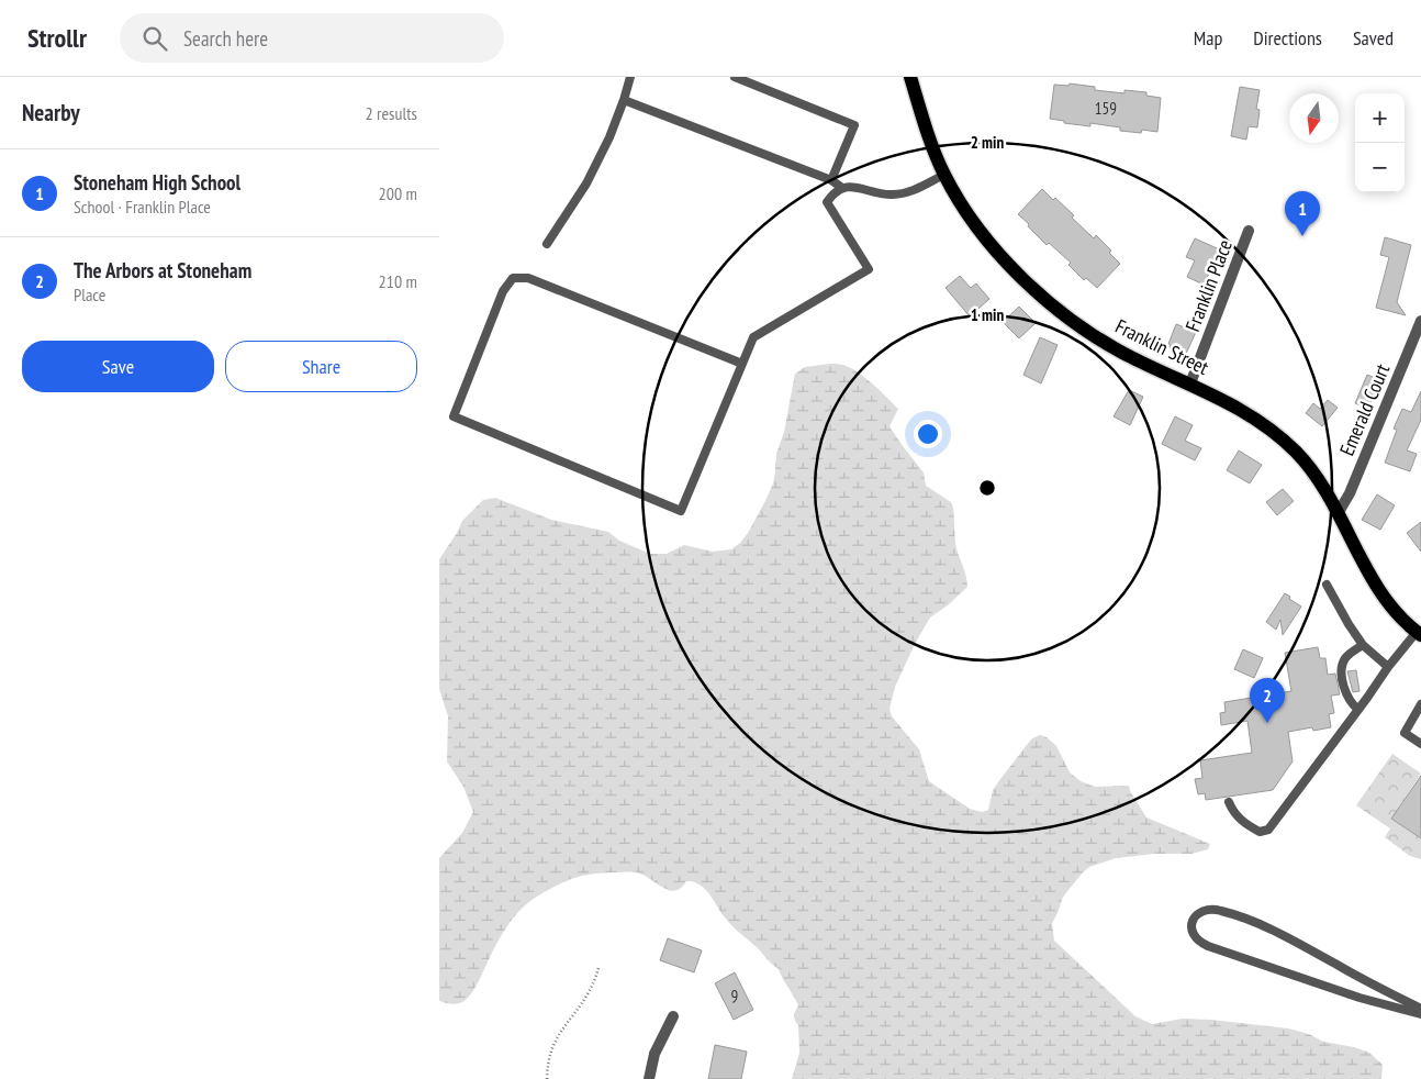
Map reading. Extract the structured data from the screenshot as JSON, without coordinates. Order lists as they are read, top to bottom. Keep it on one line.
{"streets":{"main road":["Franklin Street"],"street":["Franklin Place","Emerald Court"]},"crossings":[["Franklin Place","Franklin Street"],["Franklin Street","Emerald Court"]],"house_numbers":["159","9"],"north":"bottom","page":{"header":"Strollr","search":"Search here","nav":["Map","Directions","Saved"],"heading":["Nearby","2 results"],"map_buttons":["+","−"],"list":[{"mark":"1","name":"Stoneham High School","note":"School · Franklin Place","value":"200 m"},{"mark":"2","name":"The Arbors at Stoneham","note":"Place","value":"210 m"}],"pins":["1","2"],"buttons":["Save","Share"]},"rings":["2 min","1 min"]}
